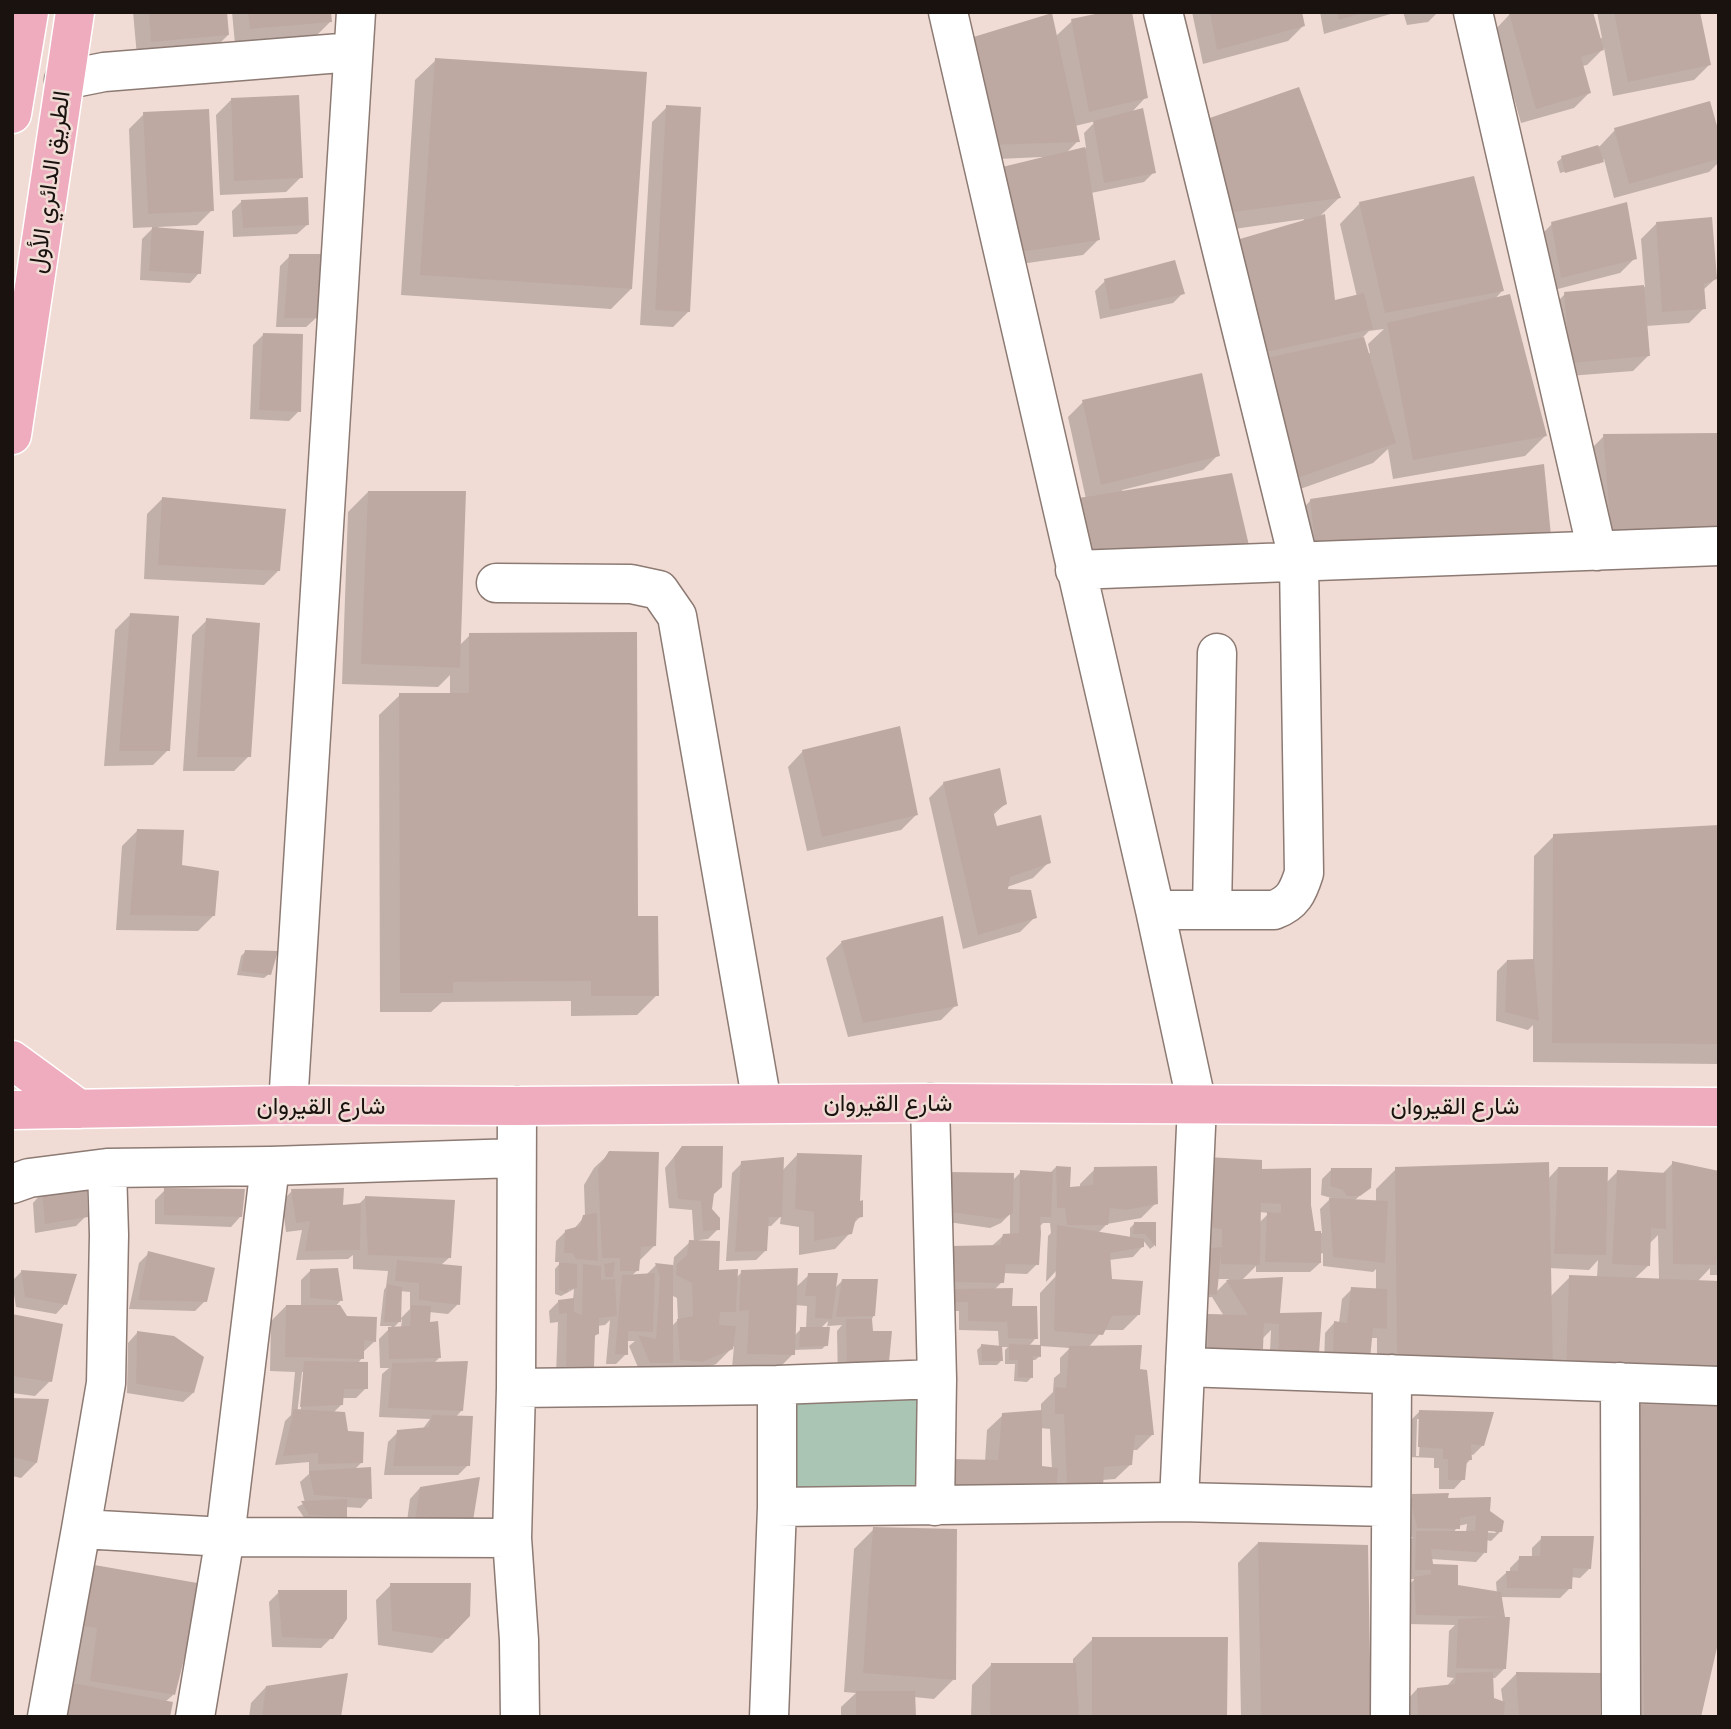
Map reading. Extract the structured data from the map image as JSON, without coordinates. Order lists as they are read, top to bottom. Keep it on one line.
{"streets":{"main road":["الطريق الدائري الأول","شارع القيروان"]}}
